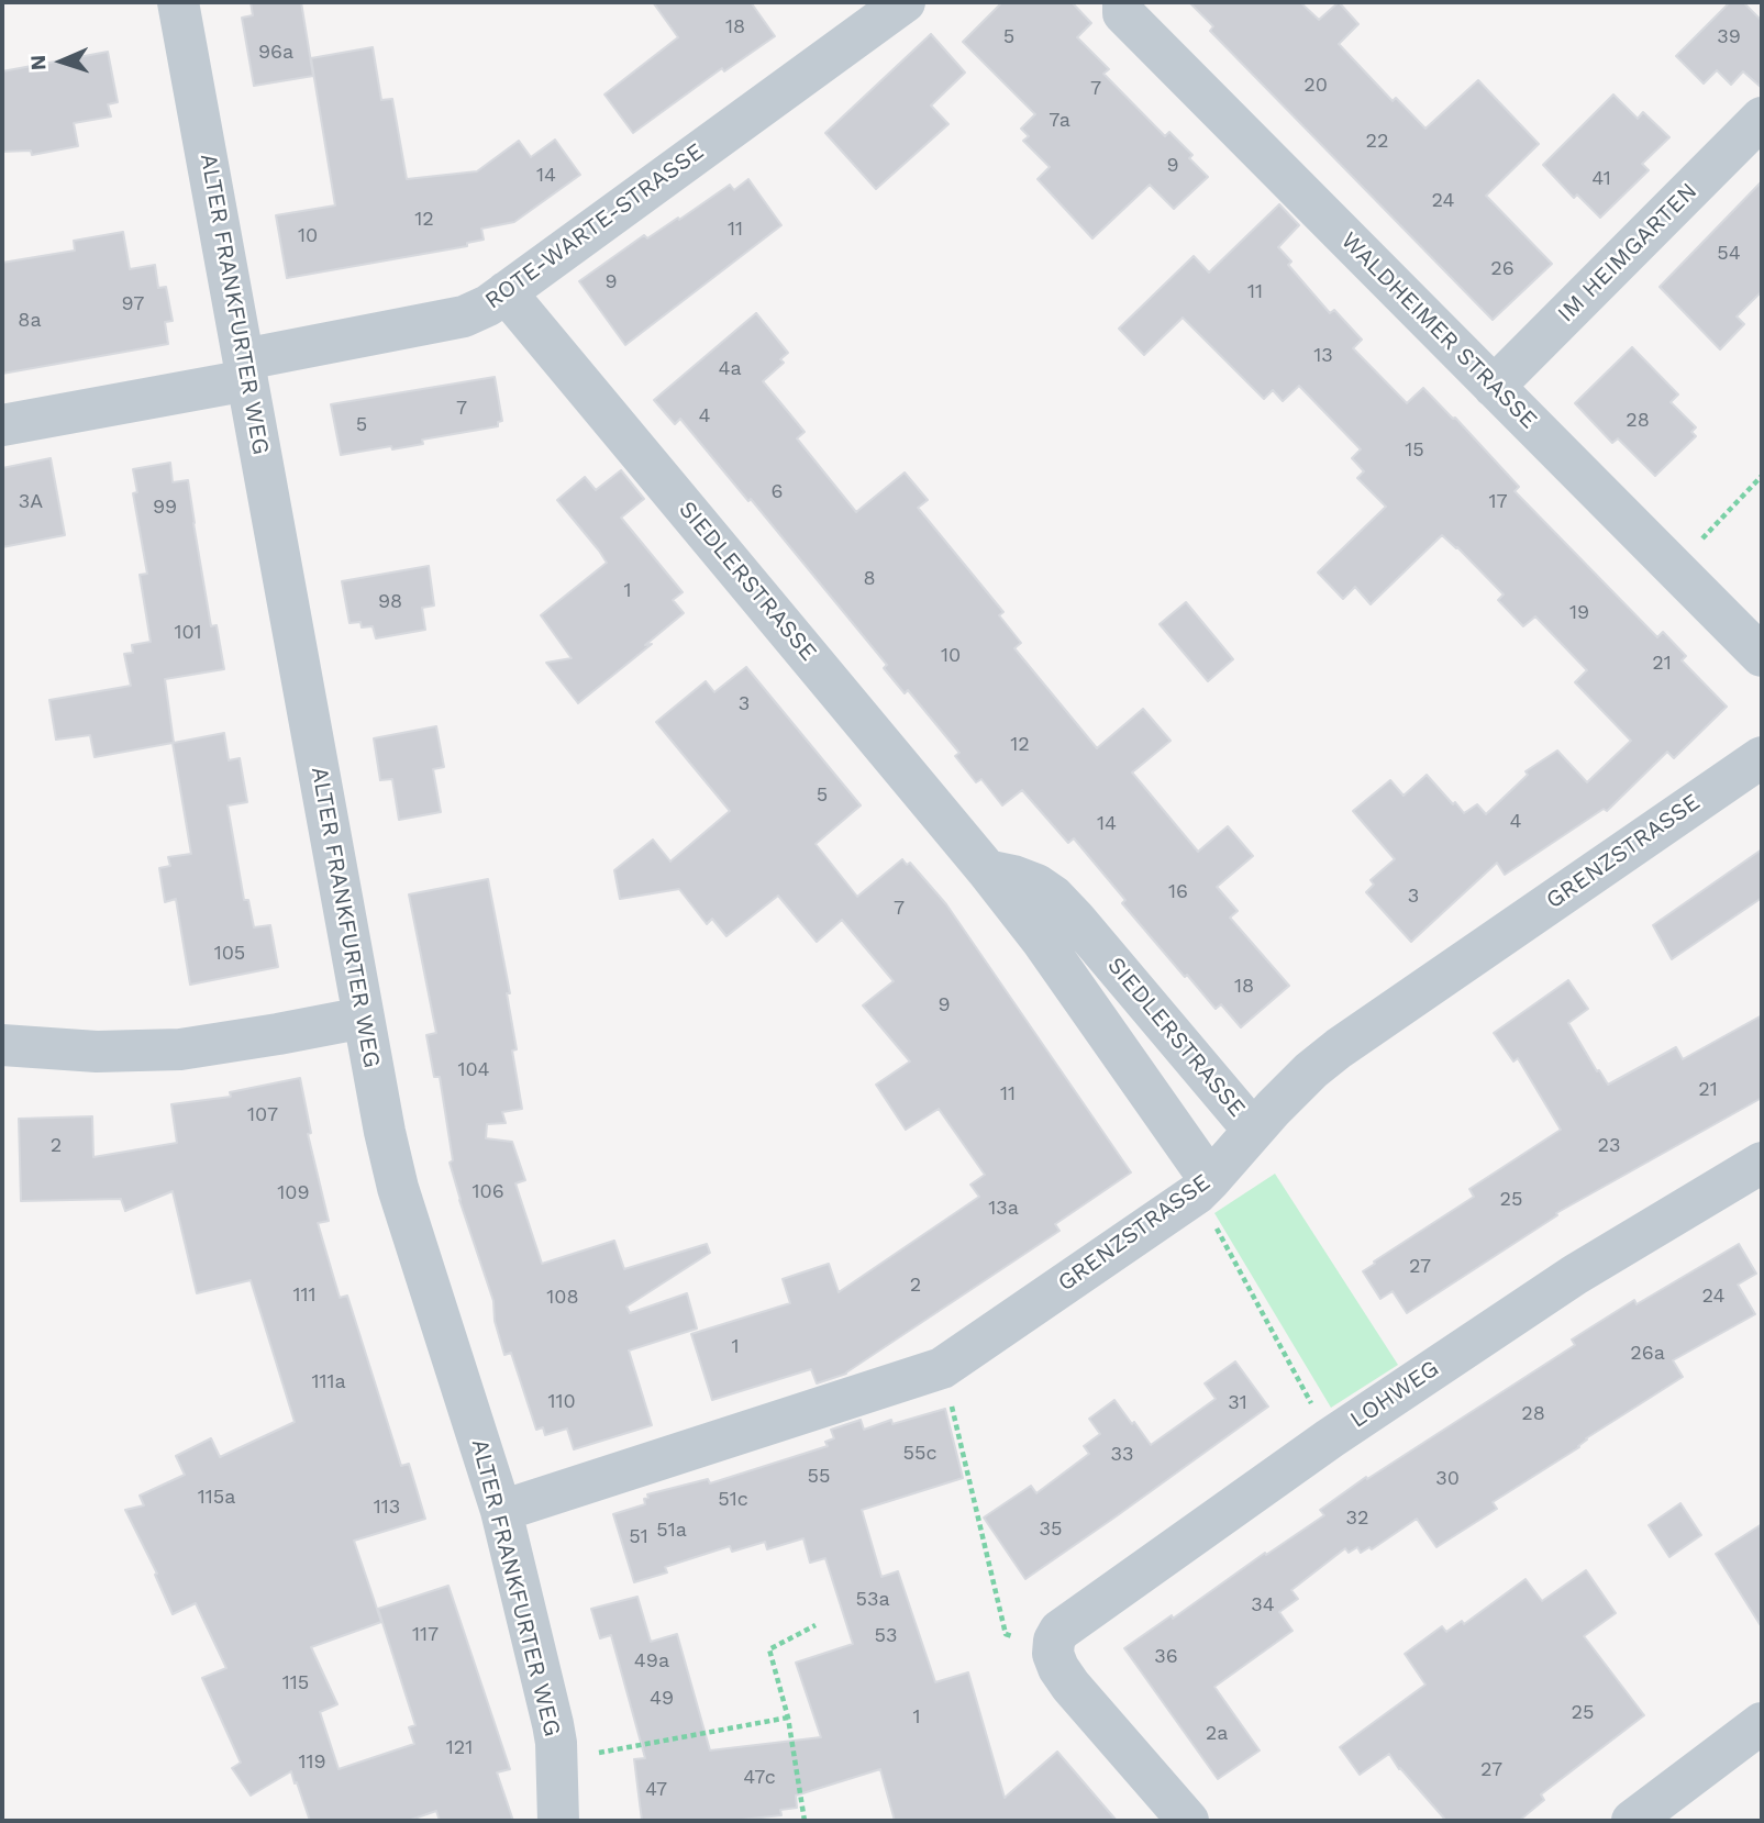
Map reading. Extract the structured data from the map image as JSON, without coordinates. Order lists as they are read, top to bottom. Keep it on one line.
{"streets":{"street":["ROTE-WARTE-STRASSE","IM HEIMGARTEN","ALTER FRANKFURTER WEG","WALDHEIMER STRASSE","SIEDLERSTRASSE","GRENZSTRASSE","LOHWEG"]},"crossings":[["ROTE-WARTE-STRASSE","ALTER FRANKFURTER WEG"],["ROTE-WARTE-STRASSE","SIEDLERSTRASSE"],["IM HEIMGARTEN","WALDHEIMER STRASSE"],["ALTER FRANKFURTER WEG","GRENZSTRASSE"],["SIEDLERSTRASSE","GRENZSTRASSE"]],"house_numbers":["18","5","39","96a","20","7","7a","22","9","14","41","24","12","11","10","54","26","9","11","97","8a","13","4a","7","4","28","5","15","6","3A","17","99","8","1","98","19","101","10","21","3","12","5","4","14","16","3","7","105","18","9","104","21","11","107","2","23","106","109","25","13a","27","2","111","24","108","1","26a","111a","110","31","28","55c","33","55","30","115a","51c","113","32","35","51a","51","53a","34","117","53","36","49a","115","49","25","1","2a","121","119","27","47c","47"],"north":"left"}
